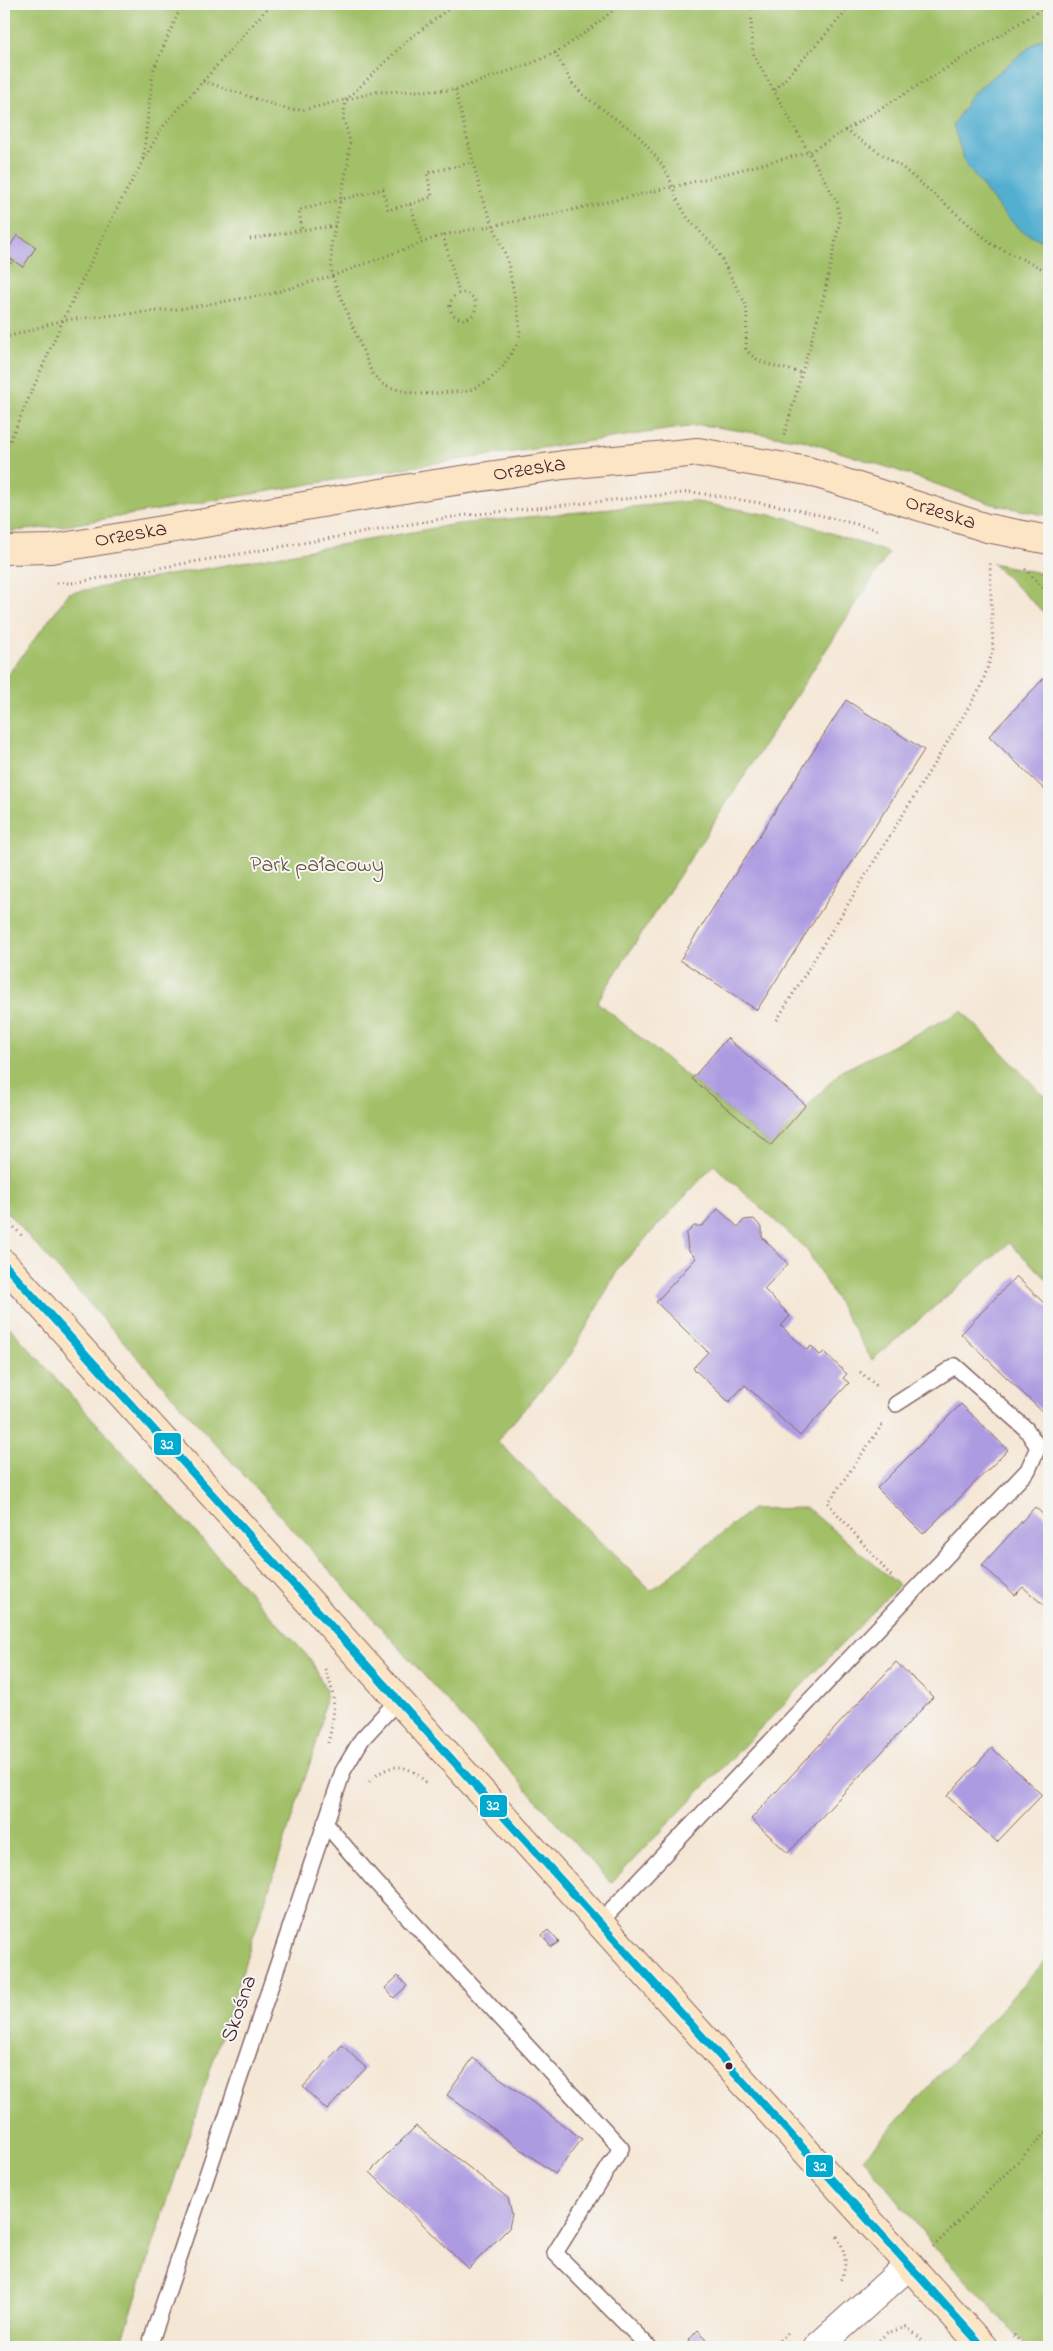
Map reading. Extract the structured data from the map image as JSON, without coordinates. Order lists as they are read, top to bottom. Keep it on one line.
{"streets":{"street":["Orzeska"],"lane":["Skośna"]},"parks":["Park pałacowy"],"lines":["transit line 32"]}
